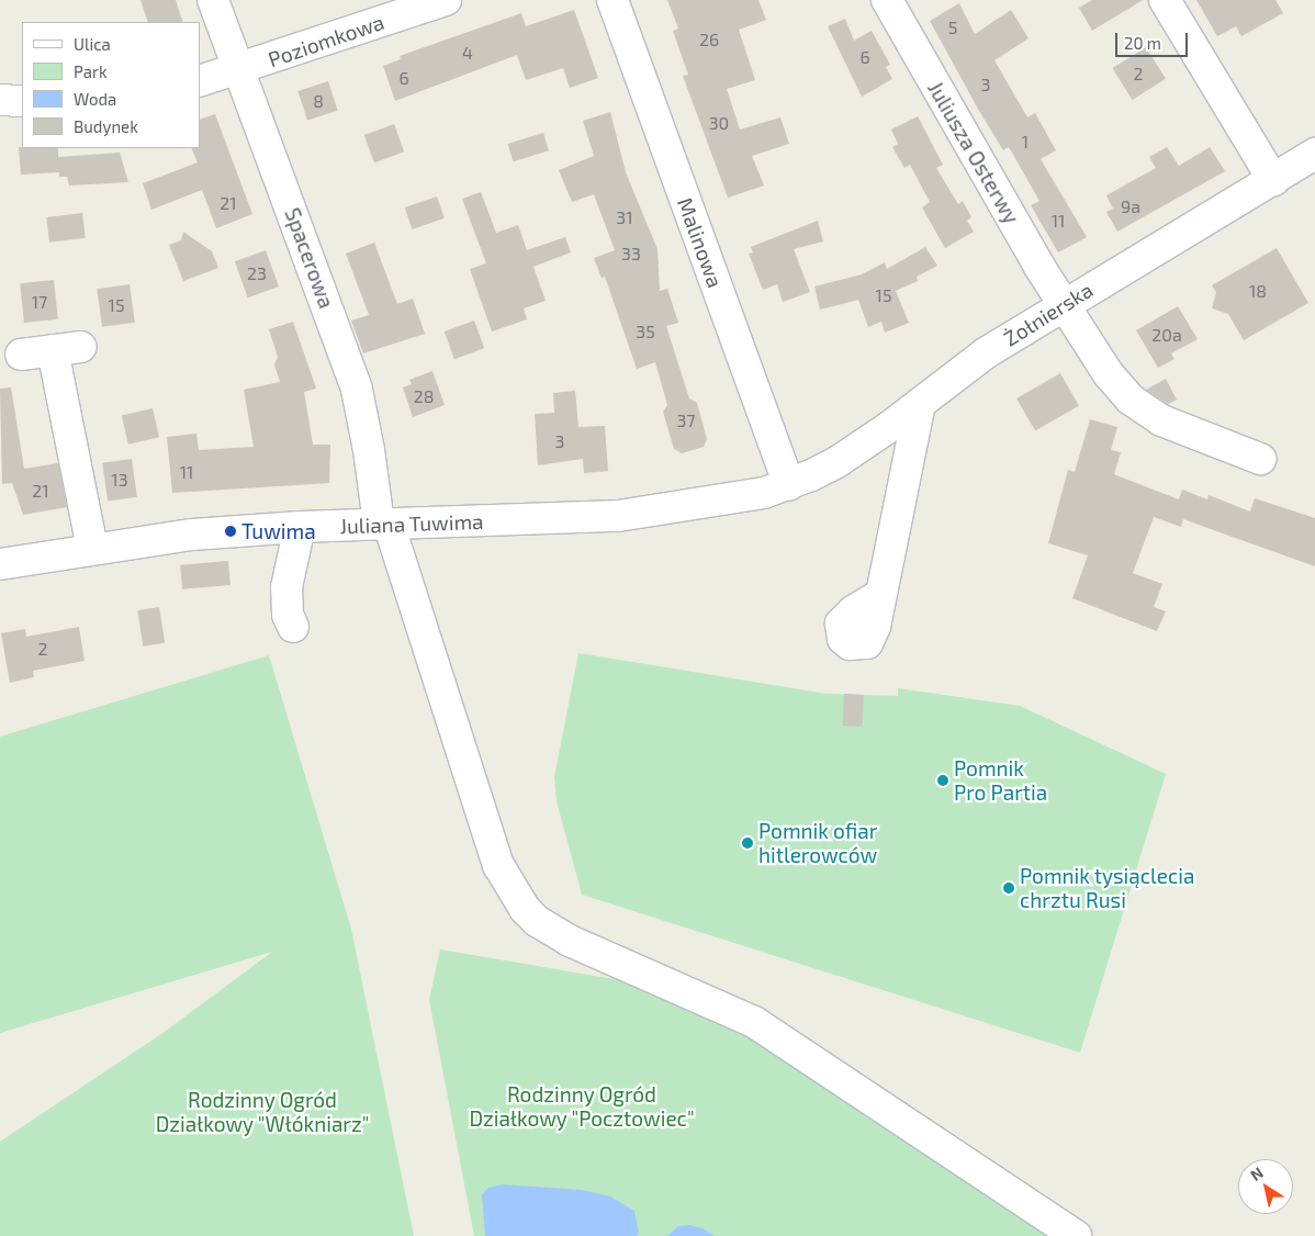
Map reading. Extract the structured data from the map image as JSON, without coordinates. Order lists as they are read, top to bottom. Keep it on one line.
{"streets":{"street":["Poziomkowa","Juliusza Osterwy","Malinowa","Spacerowa","Żołnierska","Juliana Tuwima"]},"crossings":[["Poziomkowa","Spacerowa"],["Juliusza Osterwy","Żołnierska"],["Malinowa","Żołnierska"],["Malinowa","Juliana Tuwima"],["Spacerowa","Juliana Tuwima"],["Żołnierska","Juliana Tuwima"]],"parks":["Rodzinny Ogród Działkowy \"Pocztowiec\"","Rodzinny Ogród Działkowy \"Włókniarz\""],"places":["Tuwima","Pomnik Pro Partia","Pomnik ofiar hitlerowców","Pomnik tysiąclecia chrztu Rusi"],"house_numbers":["5","26","4","6","2","6","3","8","30","1","21","9a","31","11","33","23","18","15","17","15","35","20a","28","37","3","11","13","21","2"],"legend":["Ulica","Park","Woda","Budynek"],"scale_bar":"20 m","north":"top left"}
